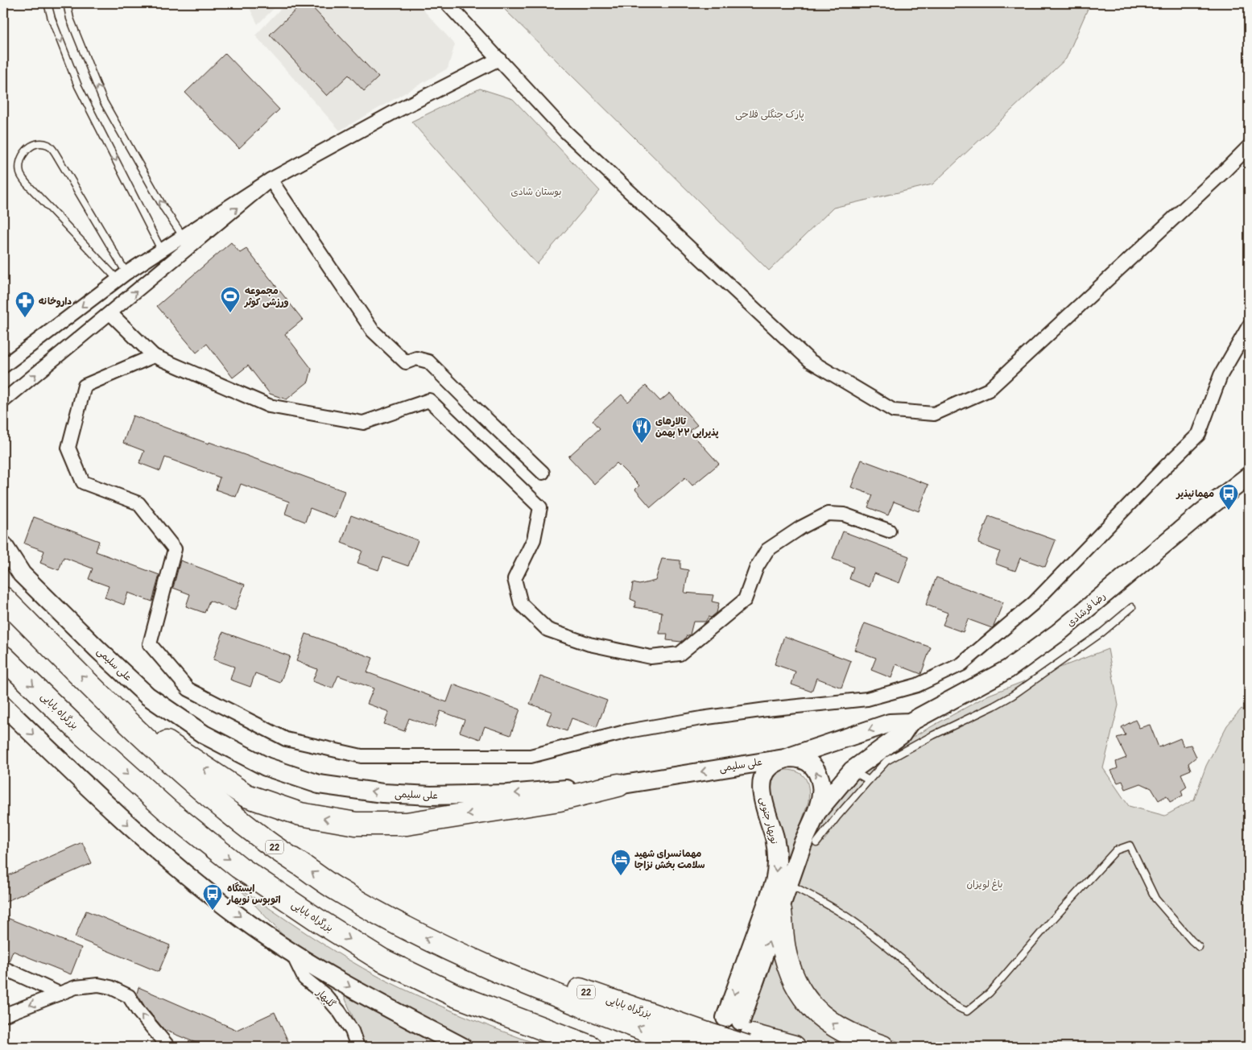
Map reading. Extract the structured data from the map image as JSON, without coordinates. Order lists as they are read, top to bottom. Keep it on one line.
{"streets":{"highway":["بزرگراه بابایی","22"],"main road":["رضا فرشادی","علی سلیمی","نوبهار جنوبی"],"street":["گلبهار"]},"crossings":[["رضا فرشادی","علی سلیمی"],["علی سلیمی","نوبهار جنوبی"],["بزرگراه بابایی","نوبهار جنوبی"]],"one_way":["علی سلیمی"],"parks":["پارک جنگلی فلاحی","بوستان شادی","باغ لویزان"],"places":{"sports":["مجموعه ورزشی کوثر"],"pharmacy":["داروخانه"],"restaurant":["تالارهای پذیرایی ۲۲ بهمن"],"bus stop":["مهمانپذیر","ایستگاه اتوبوس نوبهار"],"hotel":["مهمانسرای شهید سلامت بخش نزاجا"]}}
